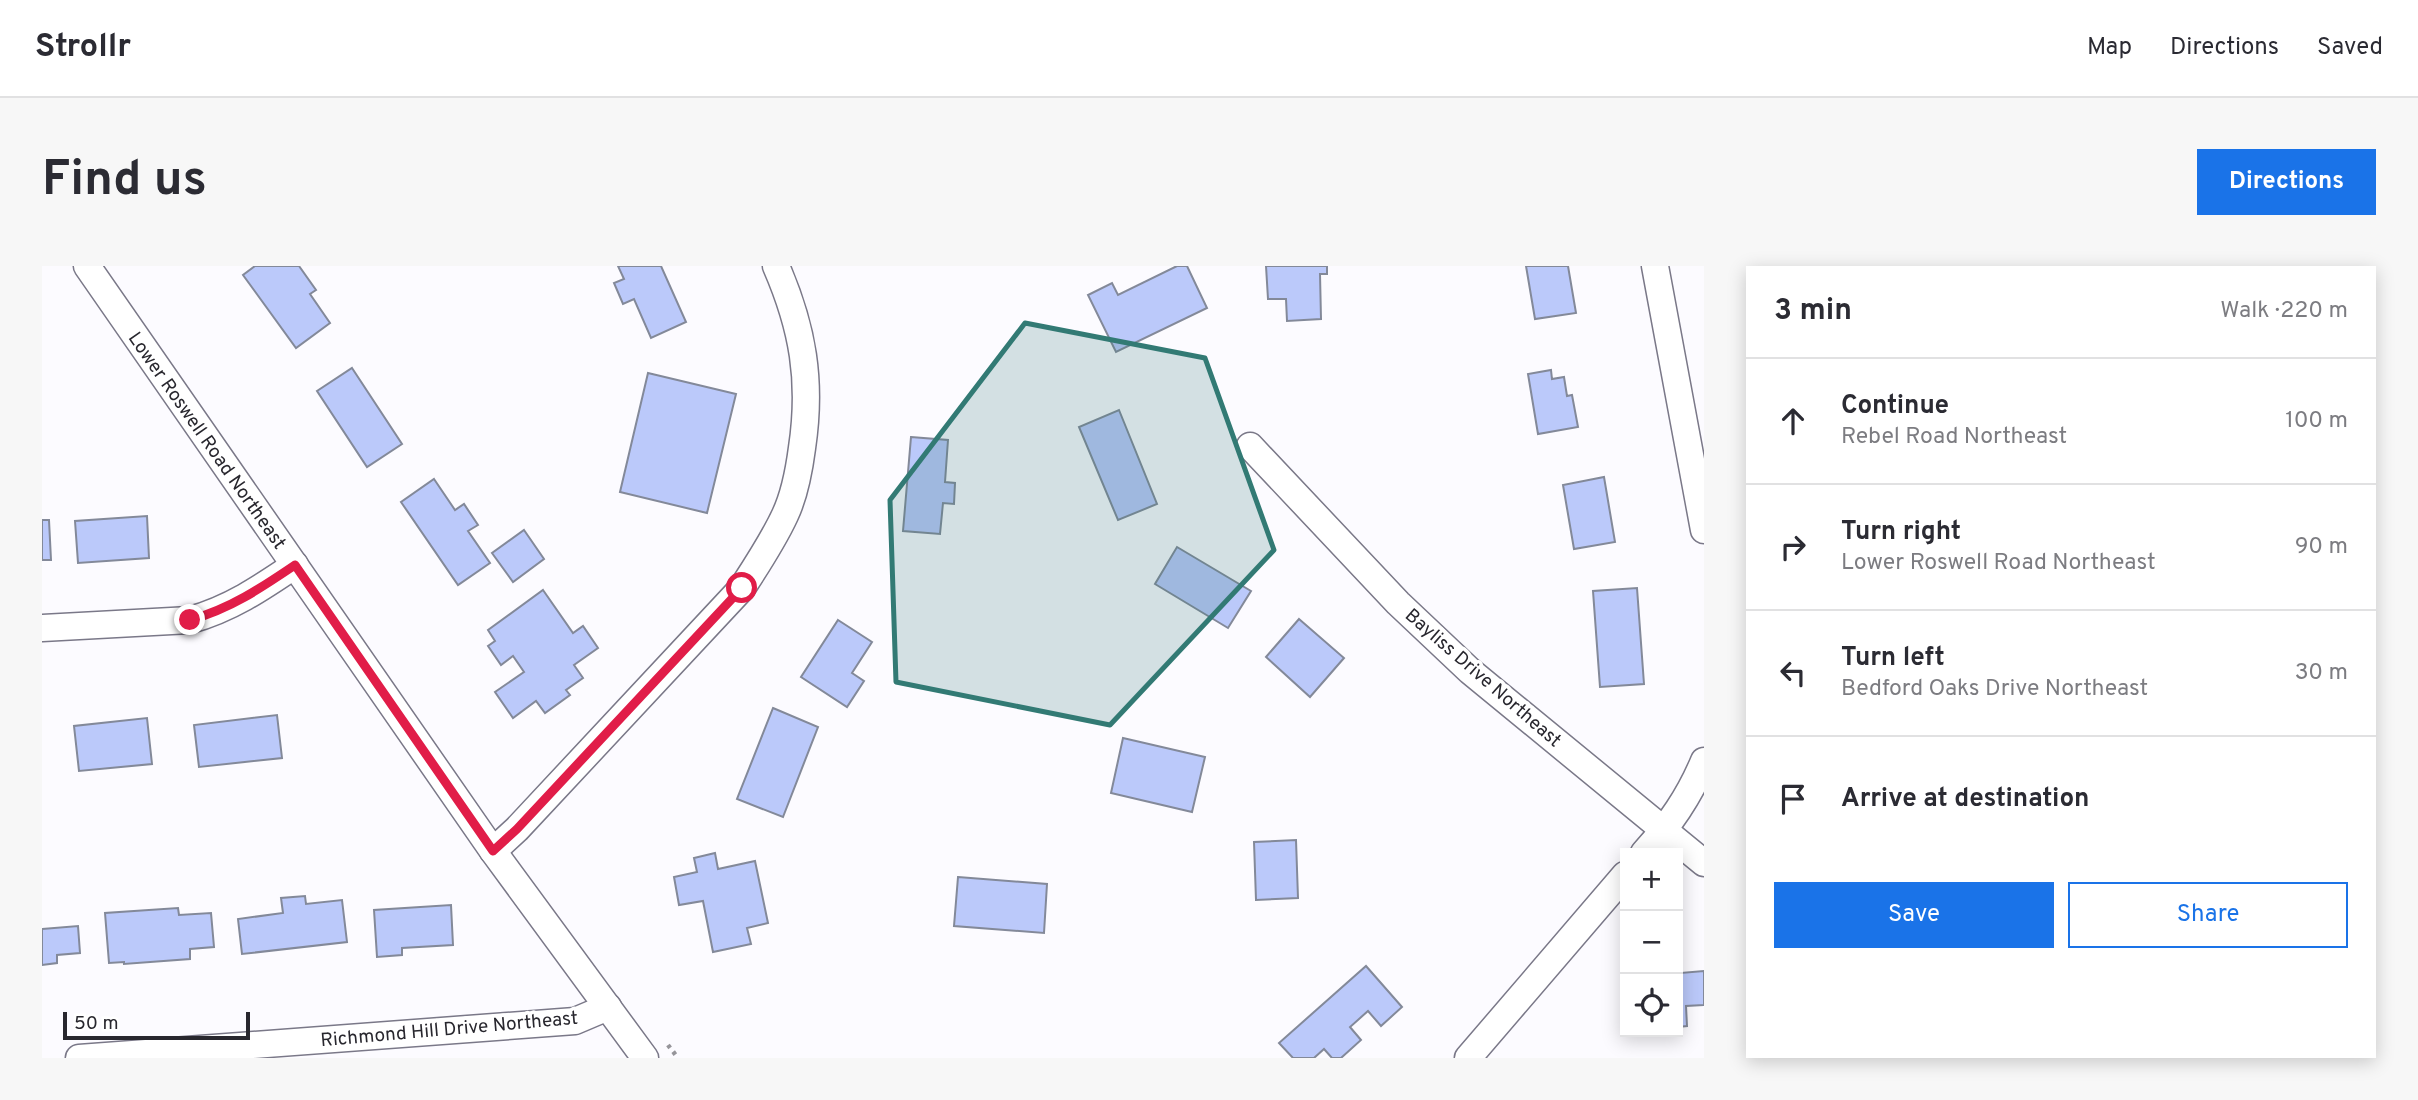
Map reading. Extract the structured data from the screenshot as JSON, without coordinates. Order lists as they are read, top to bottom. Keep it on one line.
{"streets":{"street":["Lower Roswell Road Northeast","Bayliss Drive Northeast","Richmond Hill Drive Northeast"]},"crossings":[["Lower Roswell Road Northeast","Richmond Hill Drive Northeast"]],"scale_bar":"50 m","page":{"header":"Strollr","nav":["Map","Directions","Saved"],"buttons":["Directions",["Save","Share"]],"title":"Find us","heading":["3 min","Walk · 220 m"],"list":[["Continue","Rebel Road Northeast","100 m"],["Turn right","Lower Roswell Road Northeast","90 m"],["Turn left","Bedford Oaks Drive Northeast","30 m"],"Arrive at destination"],"map_buttons":["+","−"],"scale":"50 m"}}
